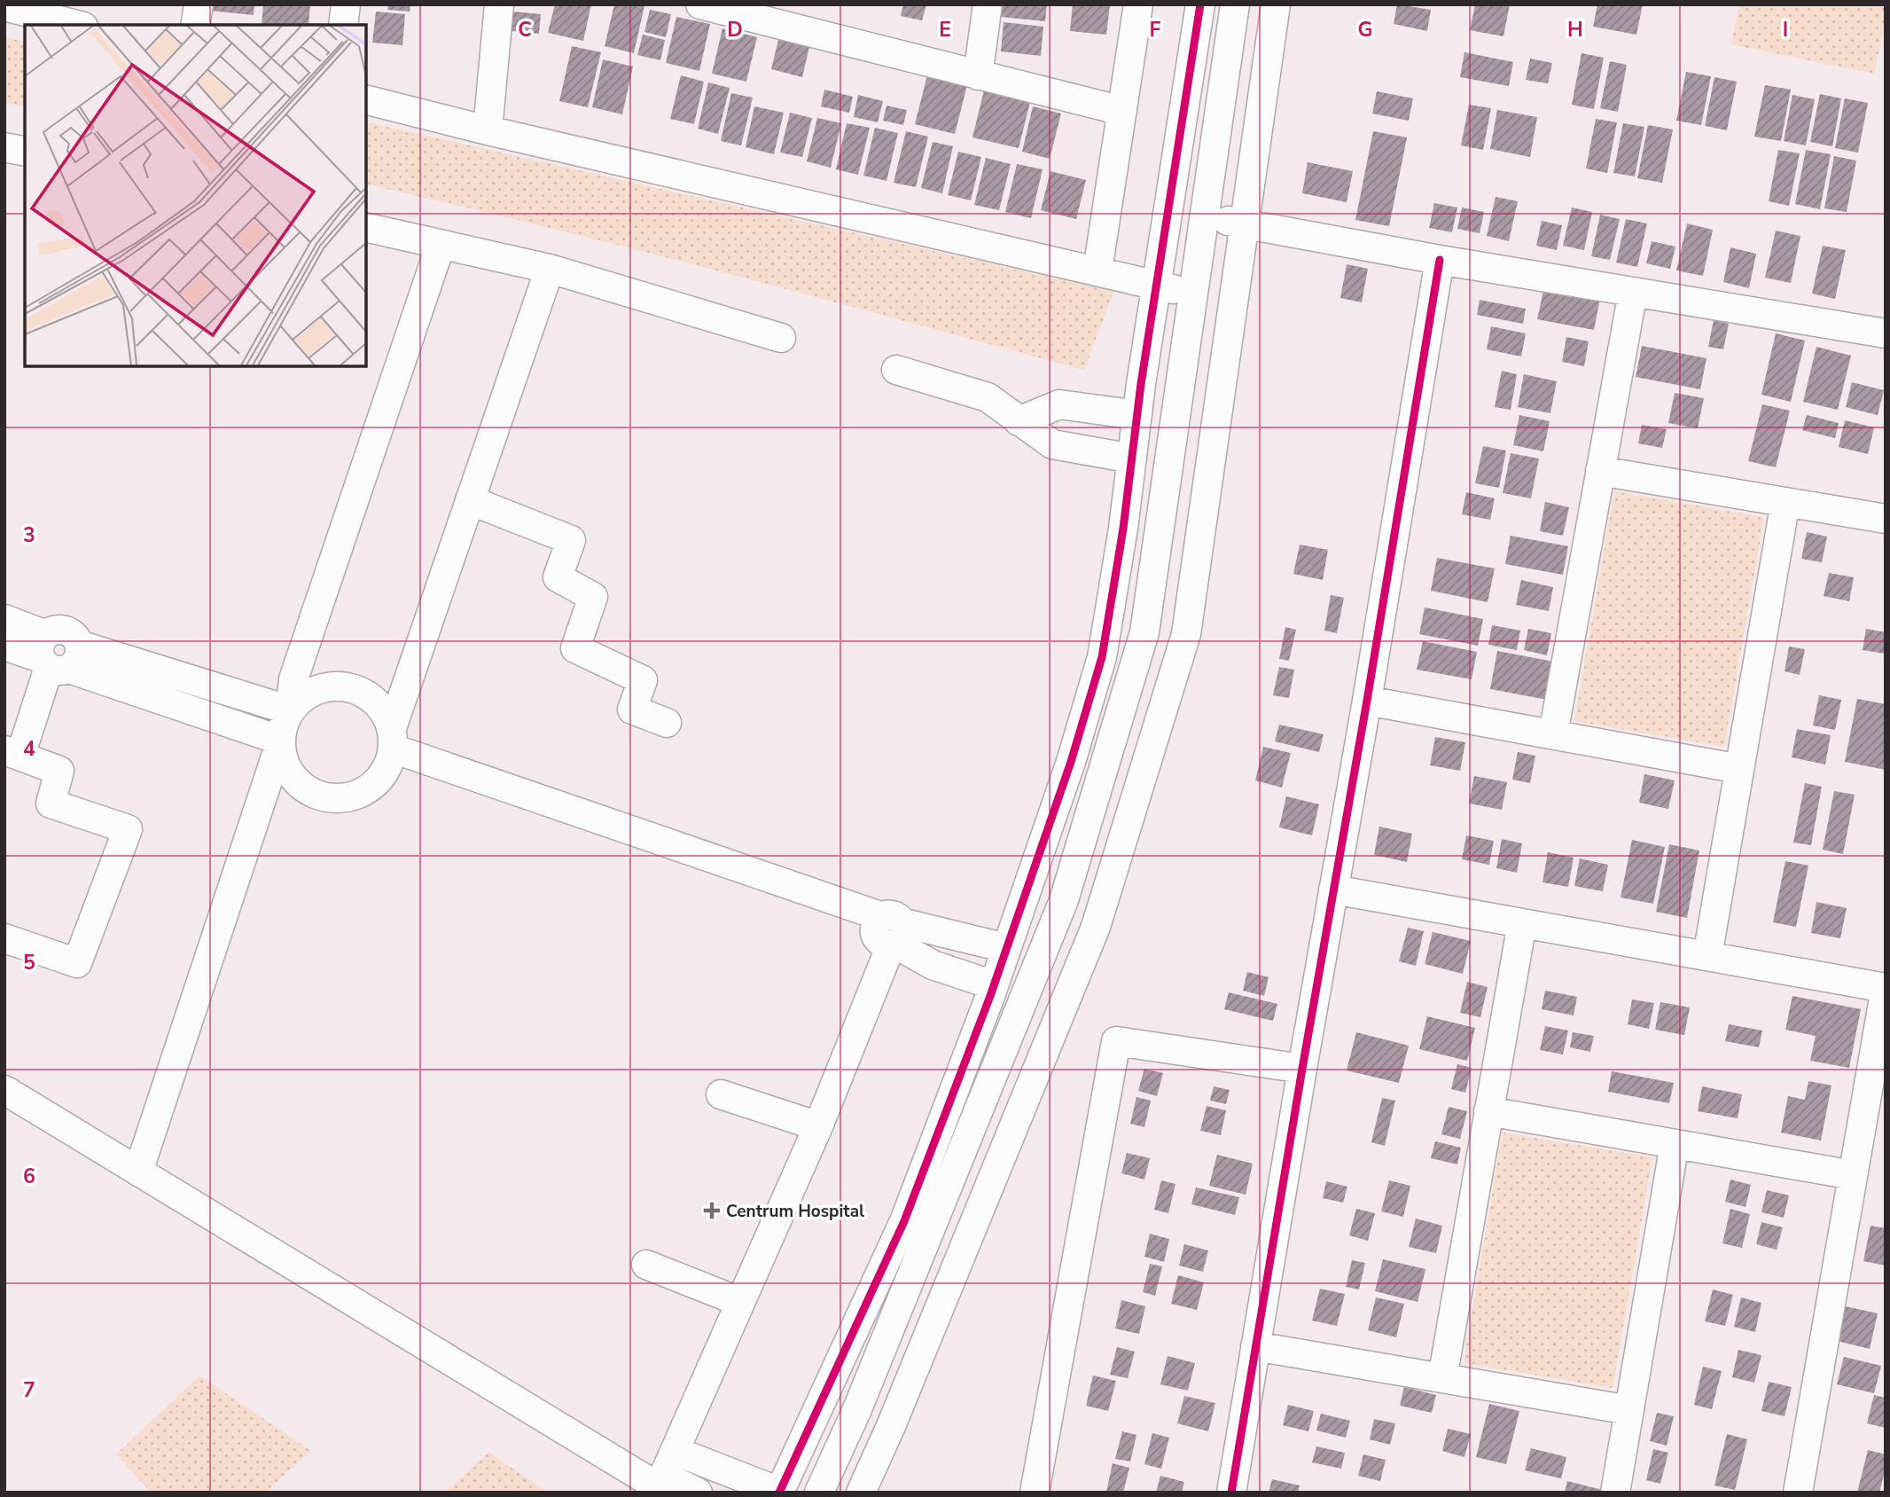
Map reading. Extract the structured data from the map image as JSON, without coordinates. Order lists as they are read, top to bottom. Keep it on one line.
{"places":{"health":["Centrum Hospital"]},"grid":{"columns":["C","D","E","F","G","H","I"],"rows":["3","4","5","6","7"]}}
